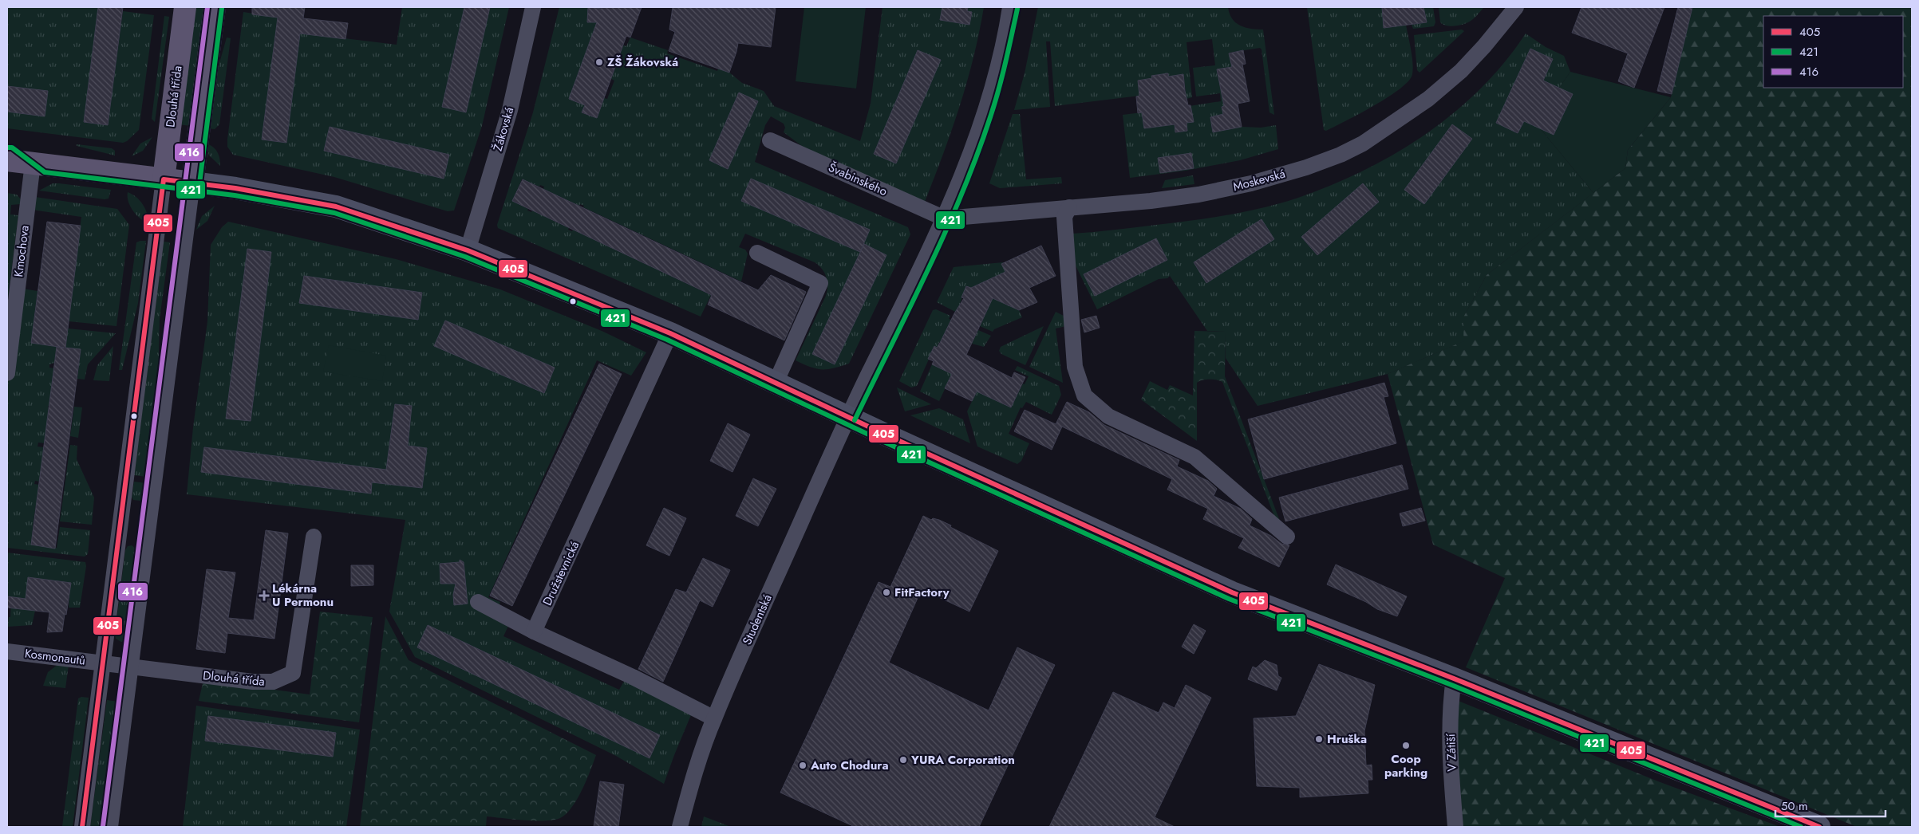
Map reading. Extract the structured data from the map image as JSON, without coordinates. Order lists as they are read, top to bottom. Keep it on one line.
{"streets":{"main road":["Dlouhá třída"],"street":["Žákovská","Švabinského","Moskevská","Kmochova","Družstevnická","Studentská","Kosmonautů","V Zátiší"]},"crossings":[["Dlouhá třída","Kosmonautů"],["Švabinského","Moskevská"],["Švabinského","Studentská"],["Moskevská","Studentská"]],"places":{"other":["ZŠ Žákovská","FitFactory","Hruška","Coop parking","YURA Corporation","Auto Chodura"],"health":["Lékárna U Permonu"]},"lines":["transit line 416","transit line 421","transit line 405"],"legend":["405","421","416"],"scale_bar":"50 m"}
